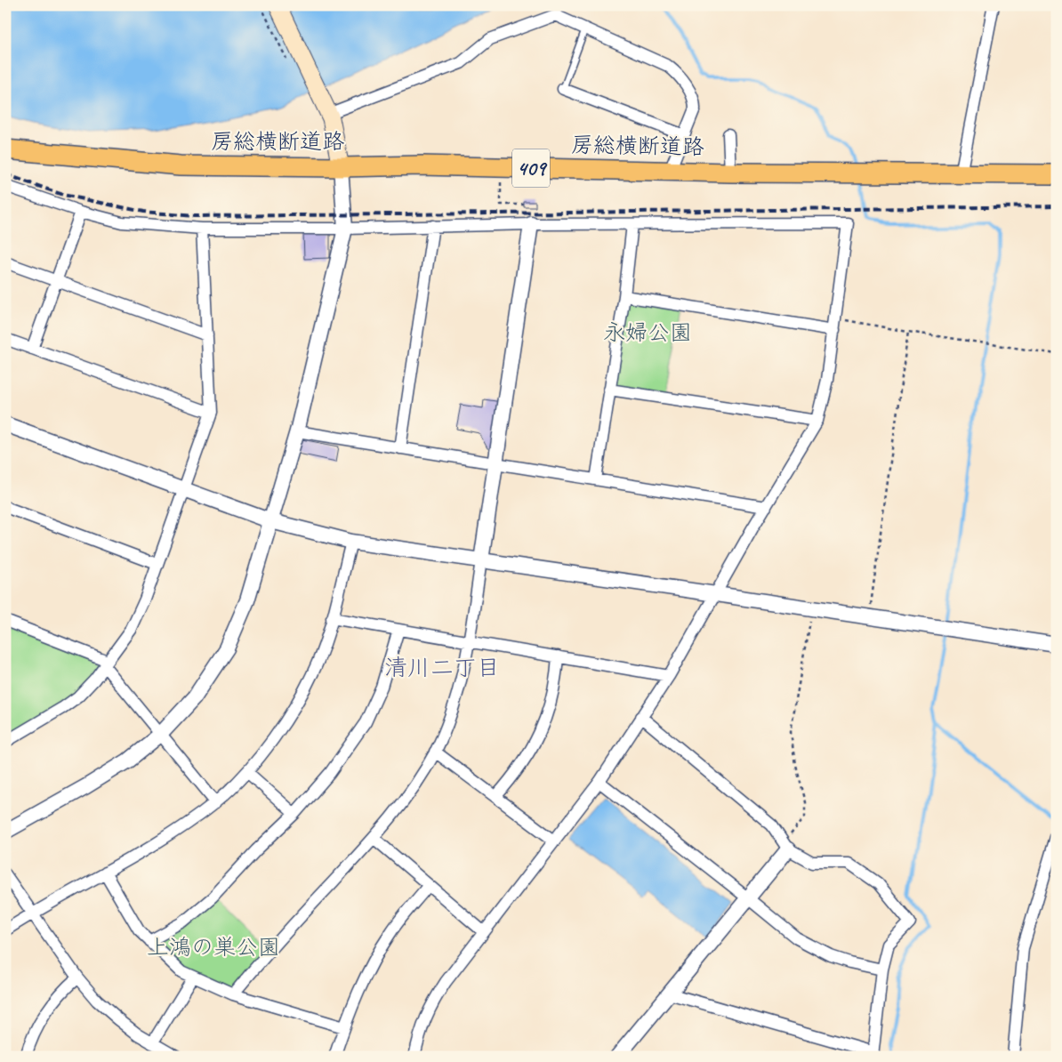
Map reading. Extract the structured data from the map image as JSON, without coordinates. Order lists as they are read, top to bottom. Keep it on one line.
{"streets":{"highway":["房総横断道路","409"]},"districts":["清川二丁目"],"parks":["永婦公園","上鴻の巣公園"]}
